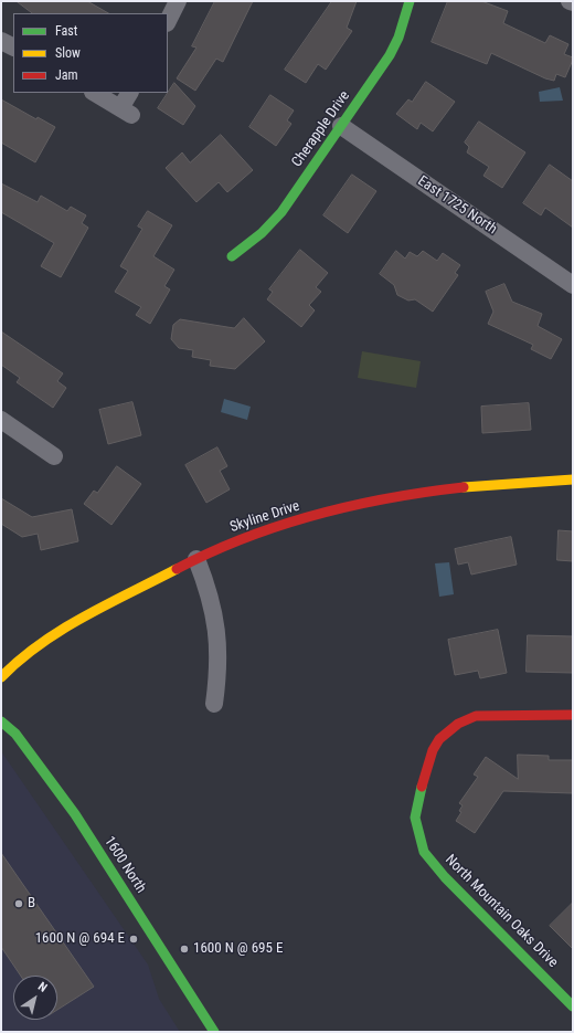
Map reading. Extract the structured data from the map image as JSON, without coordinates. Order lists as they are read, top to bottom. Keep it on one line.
{"streets":{"street":["Cherapple Drive","East 1725 North","Skyline Drive","1600 North","North Mountain Oaks Drive"]},"crossings":[["Cherapple Drive","East 1725 North"]],"places":["B","1600 N @ 694 E","1600 N @ 695 E"],"legend":["Fast","Slow","Jam"],"north":"top right"}
